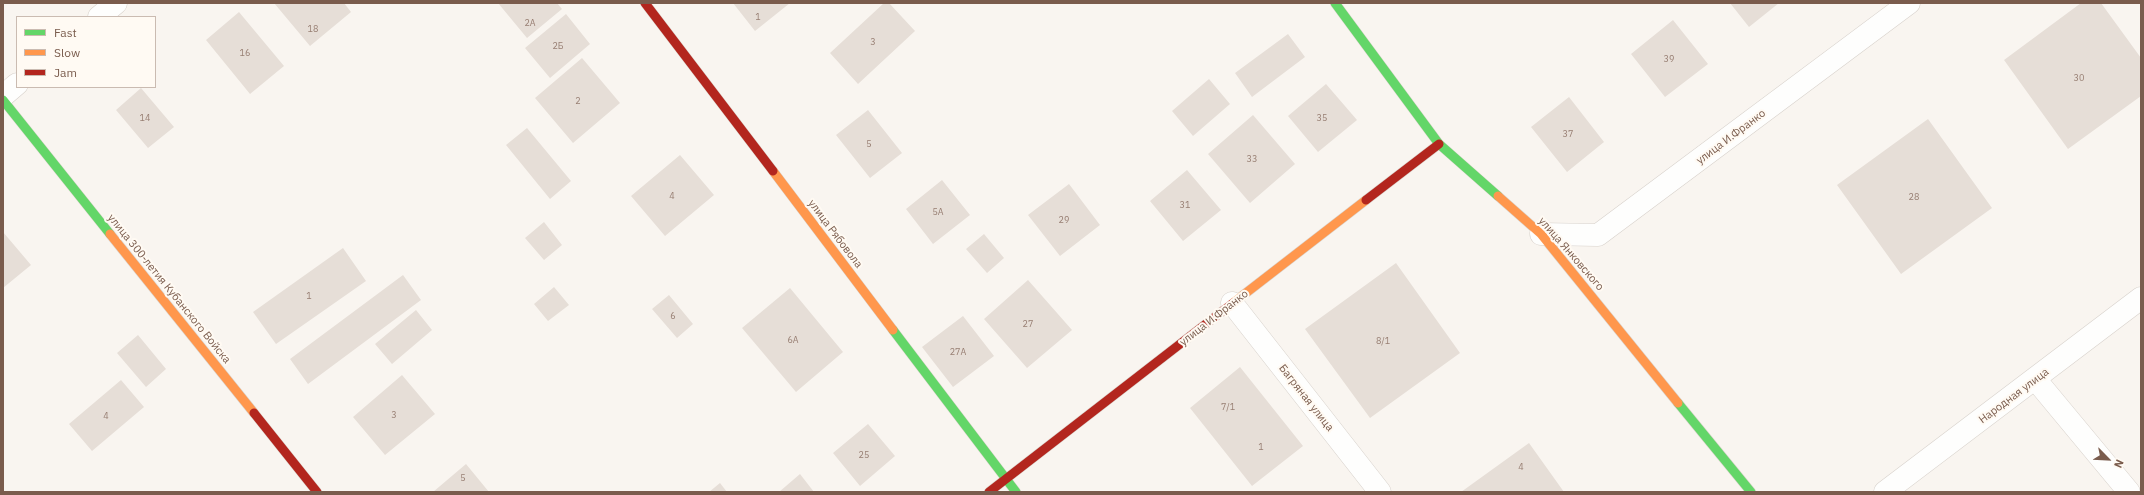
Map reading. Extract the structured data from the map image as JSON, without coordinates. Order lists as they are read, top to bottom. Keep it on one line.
{"streets":{"street":["улица И.Франко","улица Рябовола","улица Янковского","улица 300-летия Кубанского Войска","Народная улица","Багряная улица"]},"crossings":[["улица И.Франко","улица Рябовола"],["улица И.Франко","улица Янковского"],["улица И.Франко","Багряная улица"]],"house_numbers":["1","2А","18","3","2Б","16","39","30","2","14","35","37","5","33","4","28","31","5А","29","1","6","27","6А","8/1","27А","7/1","3","4","1","25","4","5"],"legend":["Fast","Slow","Jam"],"north":"bottom right"}
